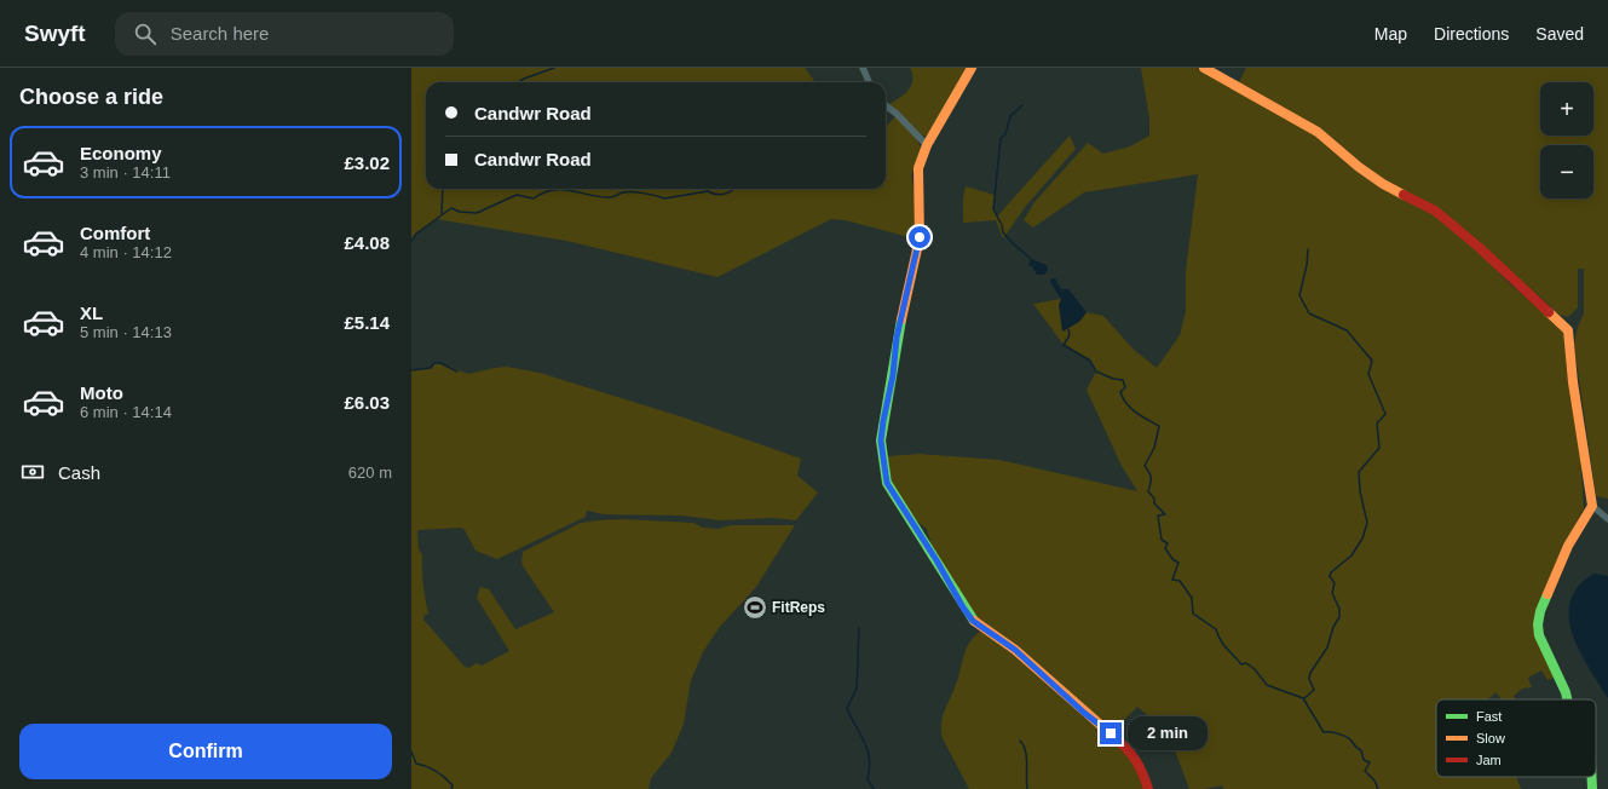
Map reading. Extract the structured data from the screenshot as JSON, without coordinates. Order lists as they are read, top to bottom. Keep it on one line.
{"places":{"sports":["FitReps"]},"legend":["Fast","Slow","Jam"],"page":{"header":"Swyft","search":"Search here","nav":["Map","Directions","Saved"],"heading":"Choose a ride","map_buttons":["+","−"],"banner":["Candwr Road","Candwr Road"],"list":[{"name":"Economy","note":"3 min · 14:11","value":"£3.02"},{"name":"Comfort","note":"4 min · 14:12","value":"£4.08"},{"name":"XL","note":"5 min · 14:13","value":"£5.14"},{"name":"Moto","note":"6 min · 14:14","value":"£6.03"}],"pay":["Cash","620 m"],"buttons":"Confirm","bubble":"2 min"}}
